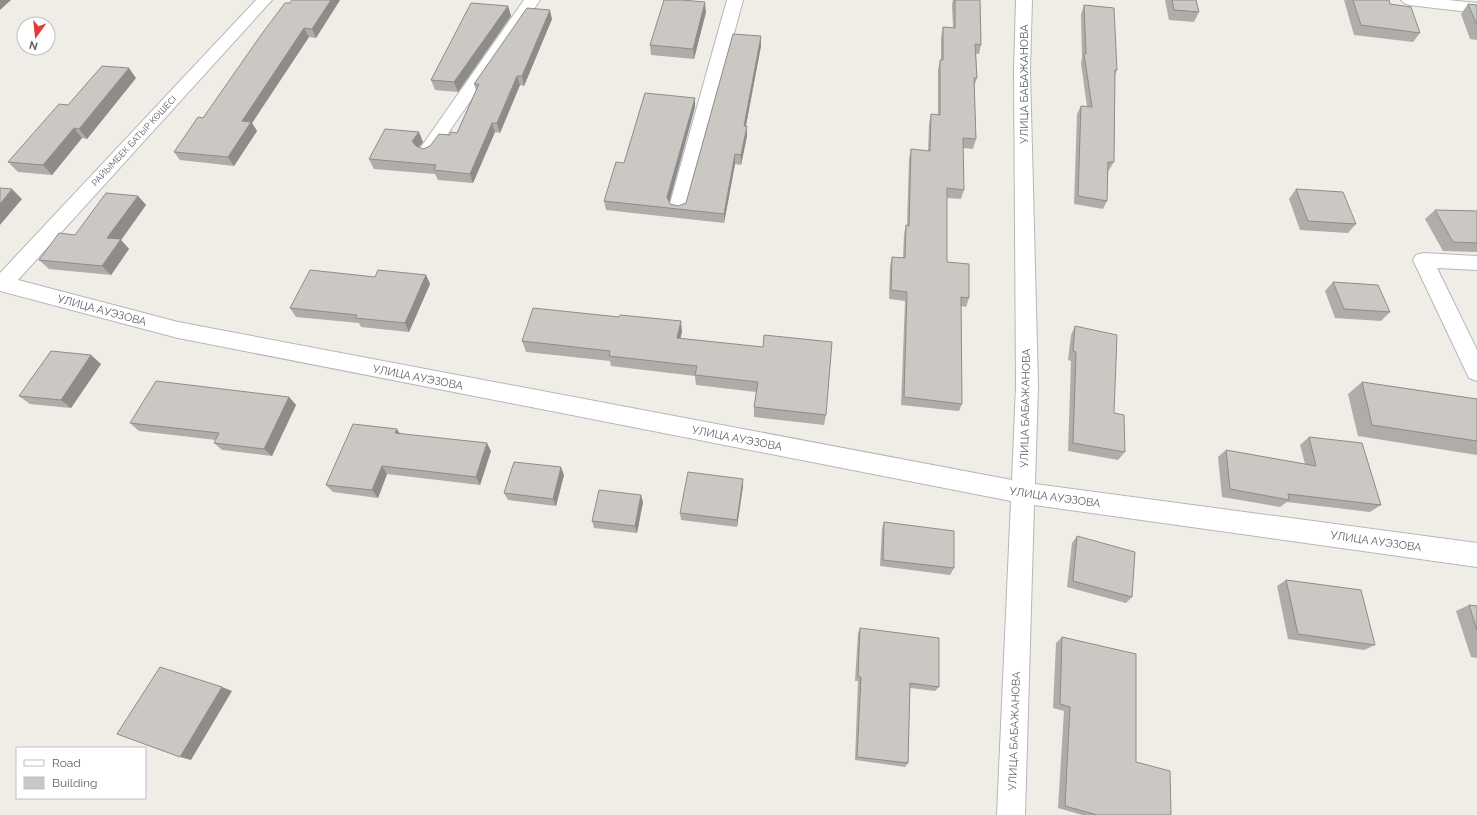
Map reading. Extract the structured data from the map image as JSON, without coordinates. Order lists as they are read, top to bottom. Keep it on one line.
{"streets":{"street":["УЛИЦА БАБАЖАНОВА","РАЙЫМБЕК БАТЫР КӨШЕСІ","УЛИЦА АУЭЗОВА"]},"crossings":[["УЛИЦА БАБАЖАНОВА","УЛИЦА АУЭЗОВА"],["РАЙЫМБЕК БАТЫР КӨШЕСІ","УЛИЦА АУЭЗОВА"]],"legend":["Road","Building"],"north":"bottom"}
